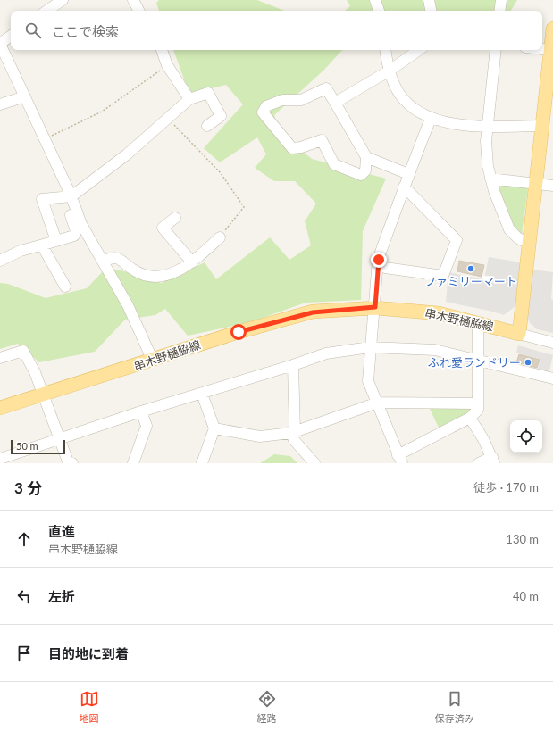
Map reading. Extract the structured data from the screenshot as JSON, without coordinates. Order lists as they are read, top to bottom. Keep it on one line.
{"streets":{"main road":["串木野樋脇線"]},"places":["ファミリーマート","ふれ愛ランドリー"],"scale_bar":"50 m","page":{"search":"ここで検索","scale":"50 m","heading":["3 分","徒歩 · 170 m"],"list":[["直進","串木野樋脇線","130 m"],["左折","40 m"],"目的地に到着"],"nav":["地図","経路","保存済み"]}}
